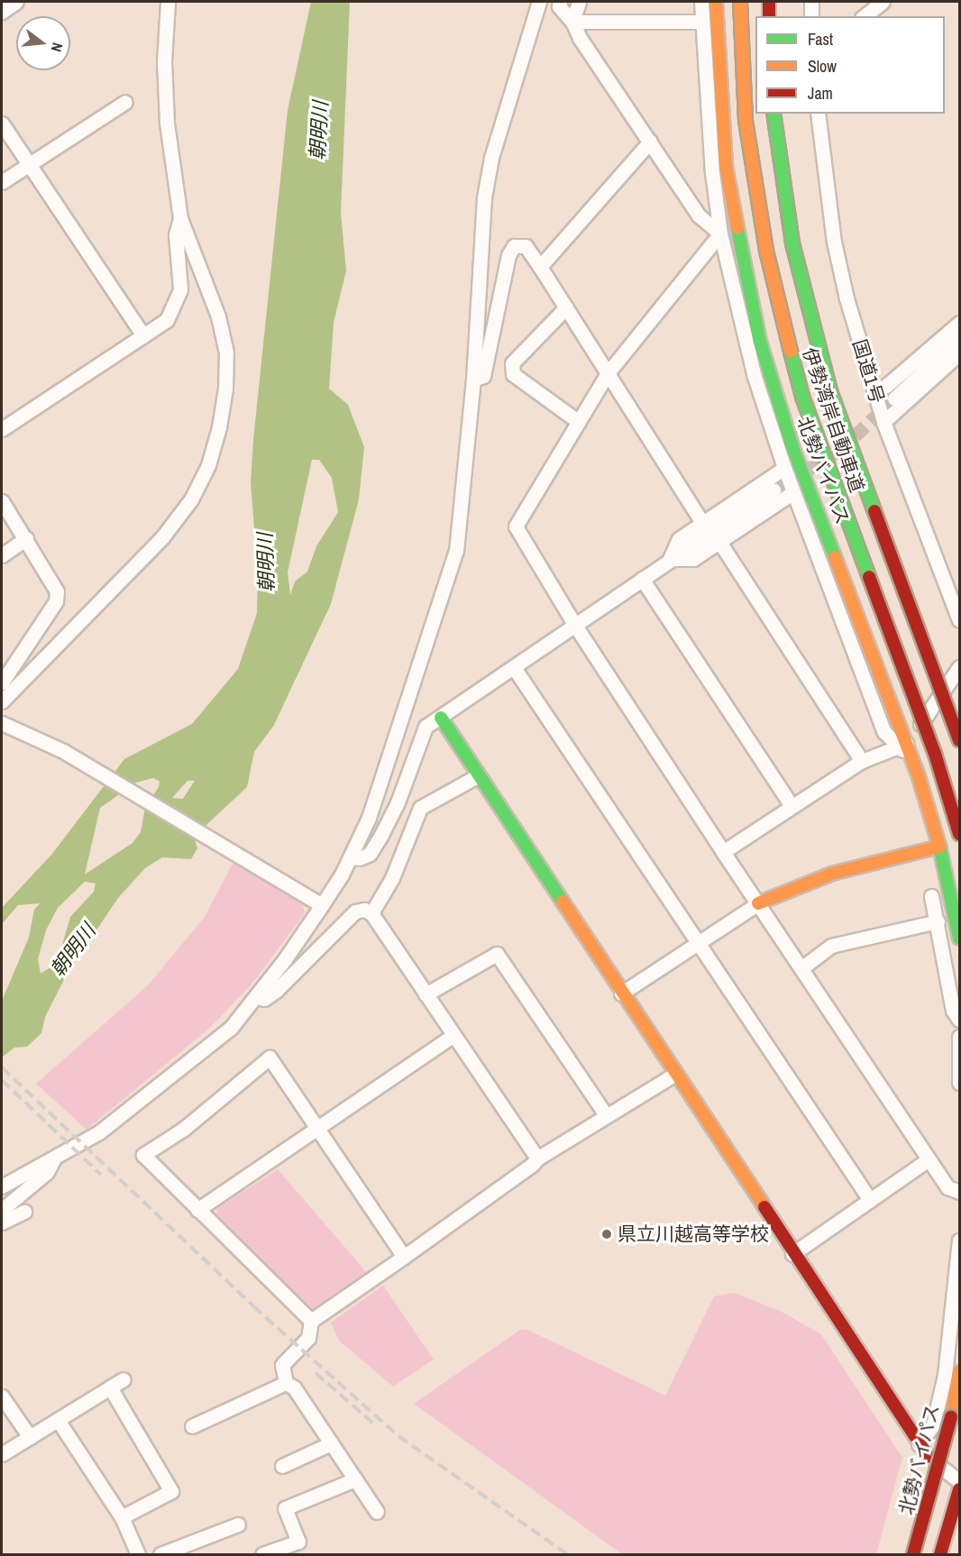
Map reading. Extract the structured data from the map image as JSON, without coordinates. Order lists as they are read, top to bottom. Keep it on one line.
{"streets":{"main road":["伊勢湾岸自動車道","北勢バイパス"],"street":["国道1号"]},"water":["朝明川"],"places":["県立川越高等学校"],"legend":["Fast","Slow","Jam"],"north":"right"}
